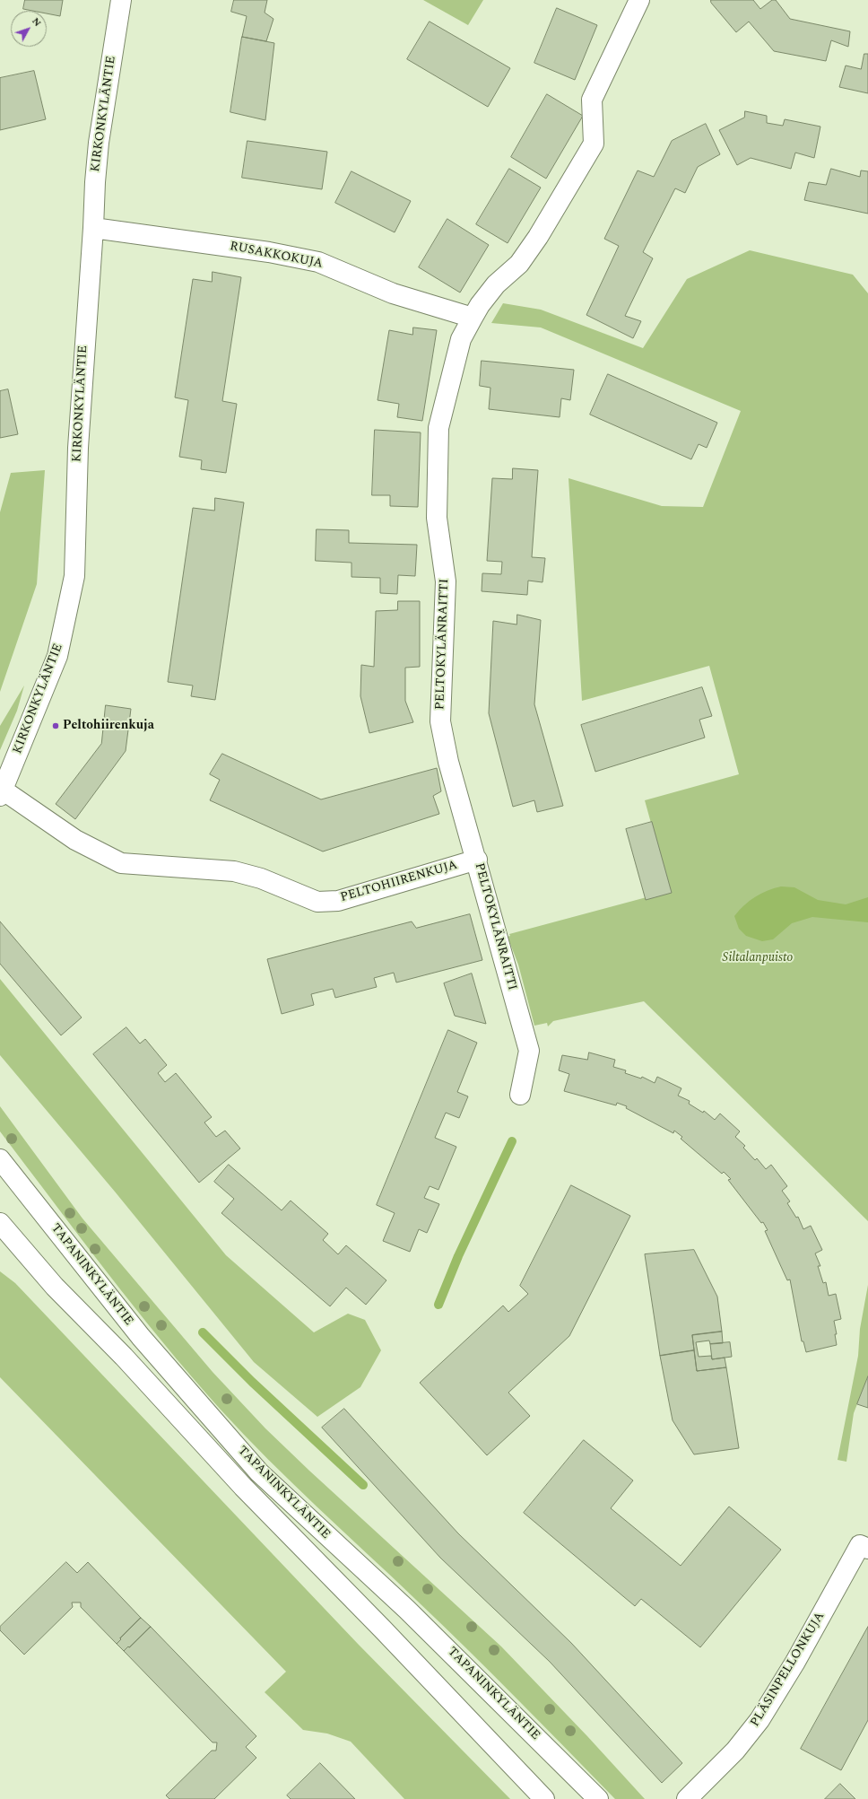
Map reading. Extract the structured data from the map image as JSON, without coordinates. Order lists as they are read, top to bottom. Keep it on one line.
{"streets":{"street":["KIRKONKYLÄNTIE","RUSAKKOKUJA","PELTOKYLÄNRAITTI","PELTOHIIRENKUJA","TAPANINKYLÄNTIE","PLÄSINPELLONKUJA"]},"crossings":[["KIRKONKYLÄNTIE","RUSAKKOKUJA"],["KIRKONKYLÄNTIE","PELTOHIIRENKUJA"],["RUSAKKOKUJA","PELTOKYLÄNRAITTI"],["PELTOKYLÄNRAITTI","PELTOHIIRENKUJA"]],"parks":["Siltalanpuisto"],"places":["Peltohiirenkuja"],"north":"top right"}
